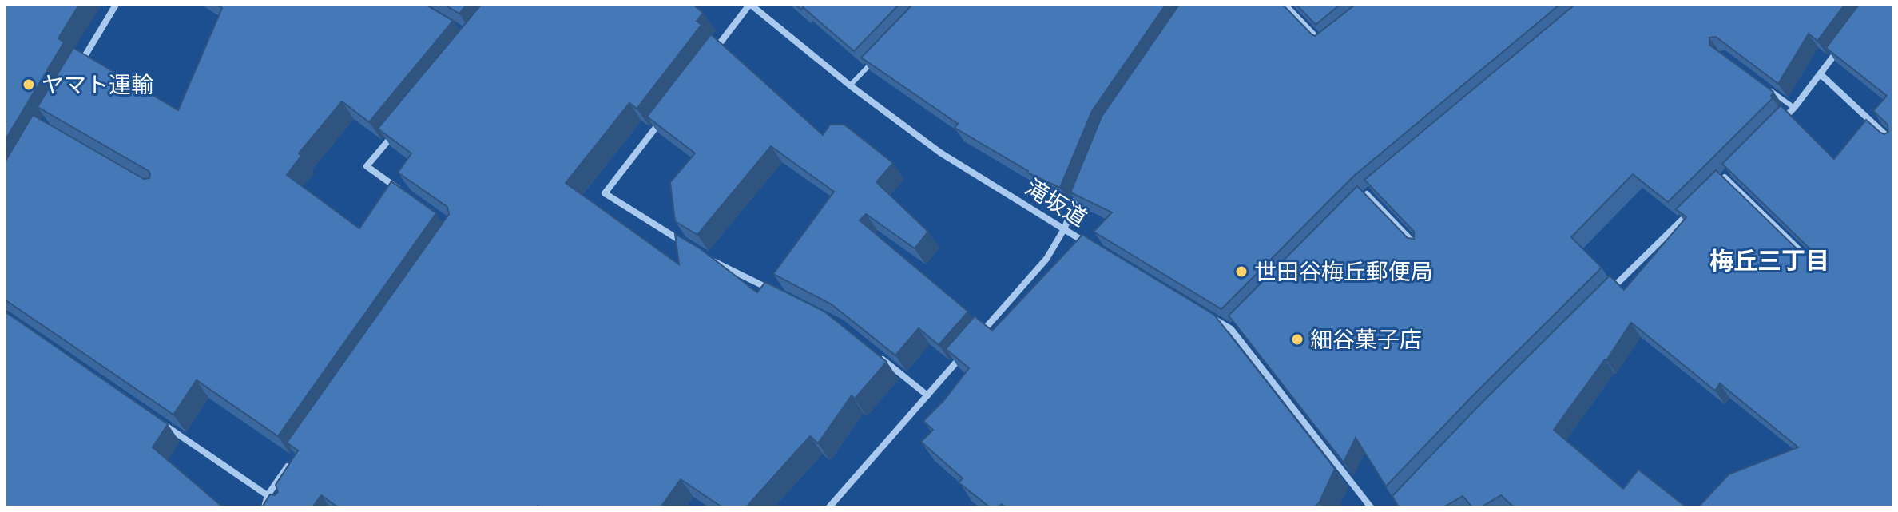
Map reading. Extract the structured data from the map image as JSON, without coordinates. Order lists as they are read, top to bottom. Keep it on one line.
{"streets":{"street":["滝坂道"]},"districts":["梅丘三丁目"],"places":["ヤマト運輸","世田谷梅丘郵便局","細谷菓子店"]}
